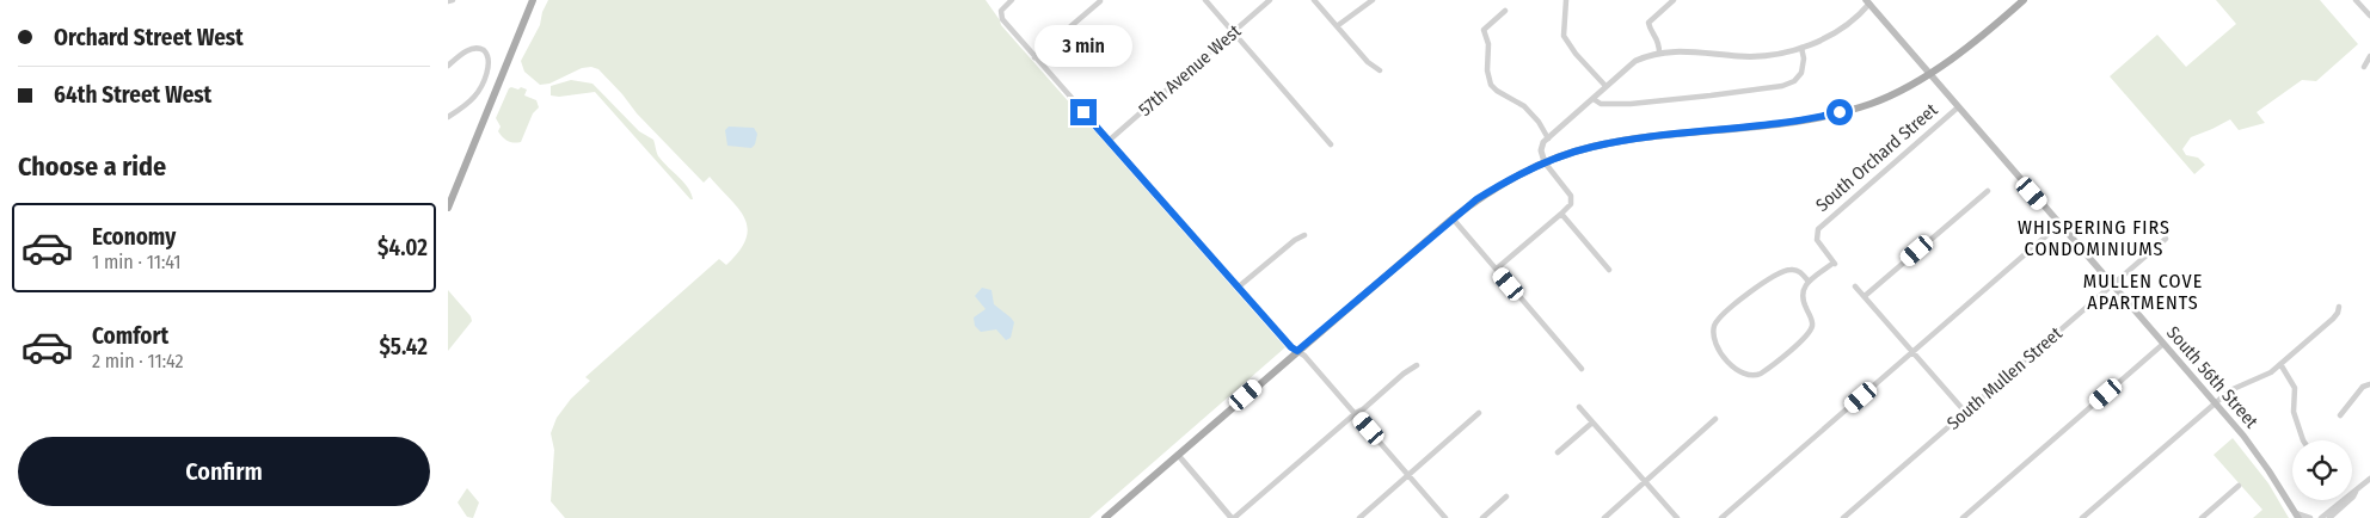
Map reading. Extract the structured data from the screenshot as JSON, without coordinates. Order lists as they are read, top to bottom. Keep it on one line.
{"streets":{"main road":["South Orchard Street","South 56th Street"],"street":["57th Avenue West","South Mullen Street"]},"crossings":[["South Orchard Street","South 56th Street"],["South 56th Street","South Mullen Street"]],"districts":["WHISPERING FIRS CONDOMINIUMS","MULLEN COVE APARTMENTS"],"page":{"banner":["Orchard Street West","64th Street West"],"bubble":"3 min","heading":"Choose a ride","list":[{"name":"Economy","note":"1 min · 11:41","value":"$4.02"},{"name":"Comfort","note":"2 min · 11:42","value":"$5.42"}],"buttons":"Confirm"}}
